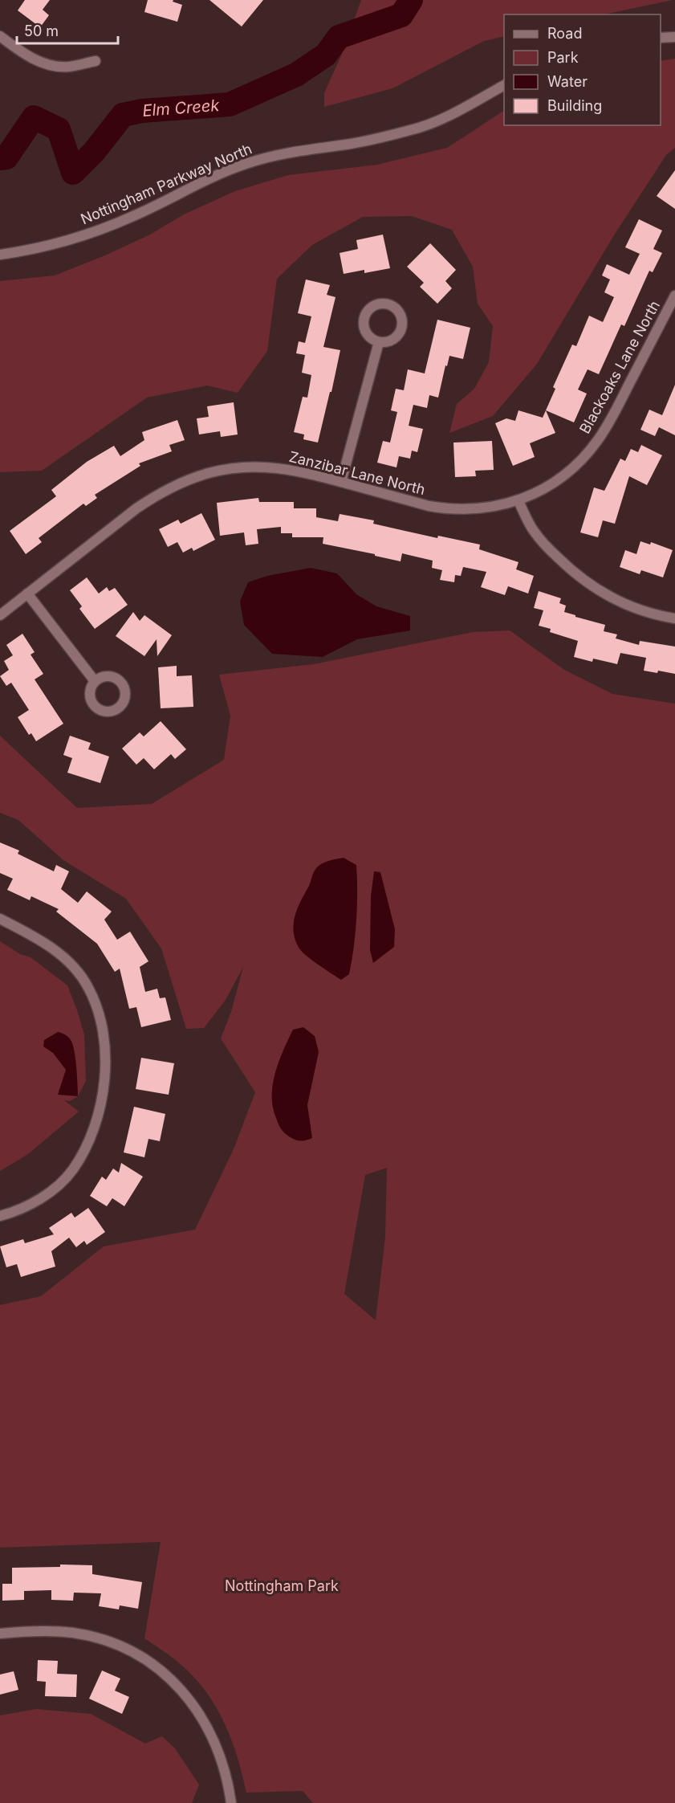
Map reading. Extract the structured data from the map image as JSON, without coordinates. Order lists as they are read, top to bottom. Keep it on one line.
{"streets":{"street":["Nottingham Parkway North","Blackoaks Lane North","Zanzibar Lane North"]},"crossings":[["Blackoaks Lane North","Zanzibar Lane North"]],"water":["Elm Creek"],"parks":["Nottingham Park"],"legend":["Road","Park","Water","Building"],"scale_bar":"50 m"}
